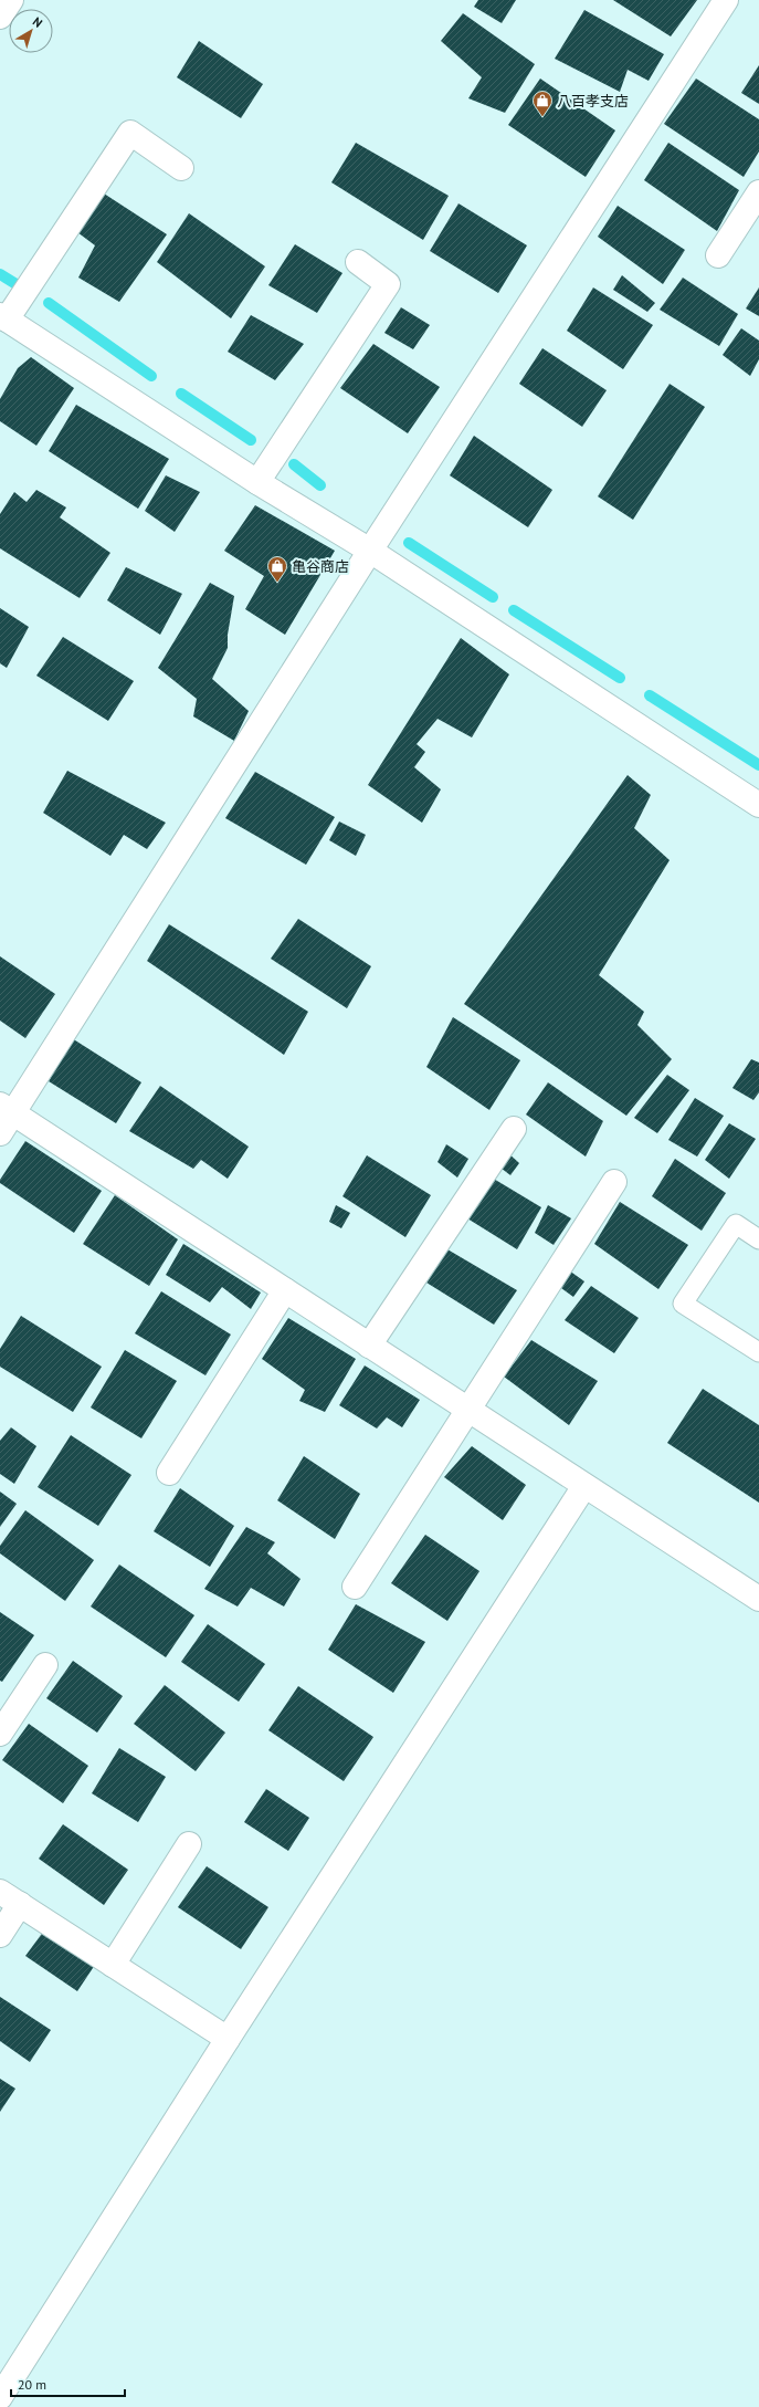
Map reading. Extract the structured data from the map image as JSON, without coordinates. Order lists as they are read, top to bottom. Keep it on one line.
{"places":{"shop":["八百孝支店","亀谷商店"]},"scale_bar":"20 m","north":"top right"}
